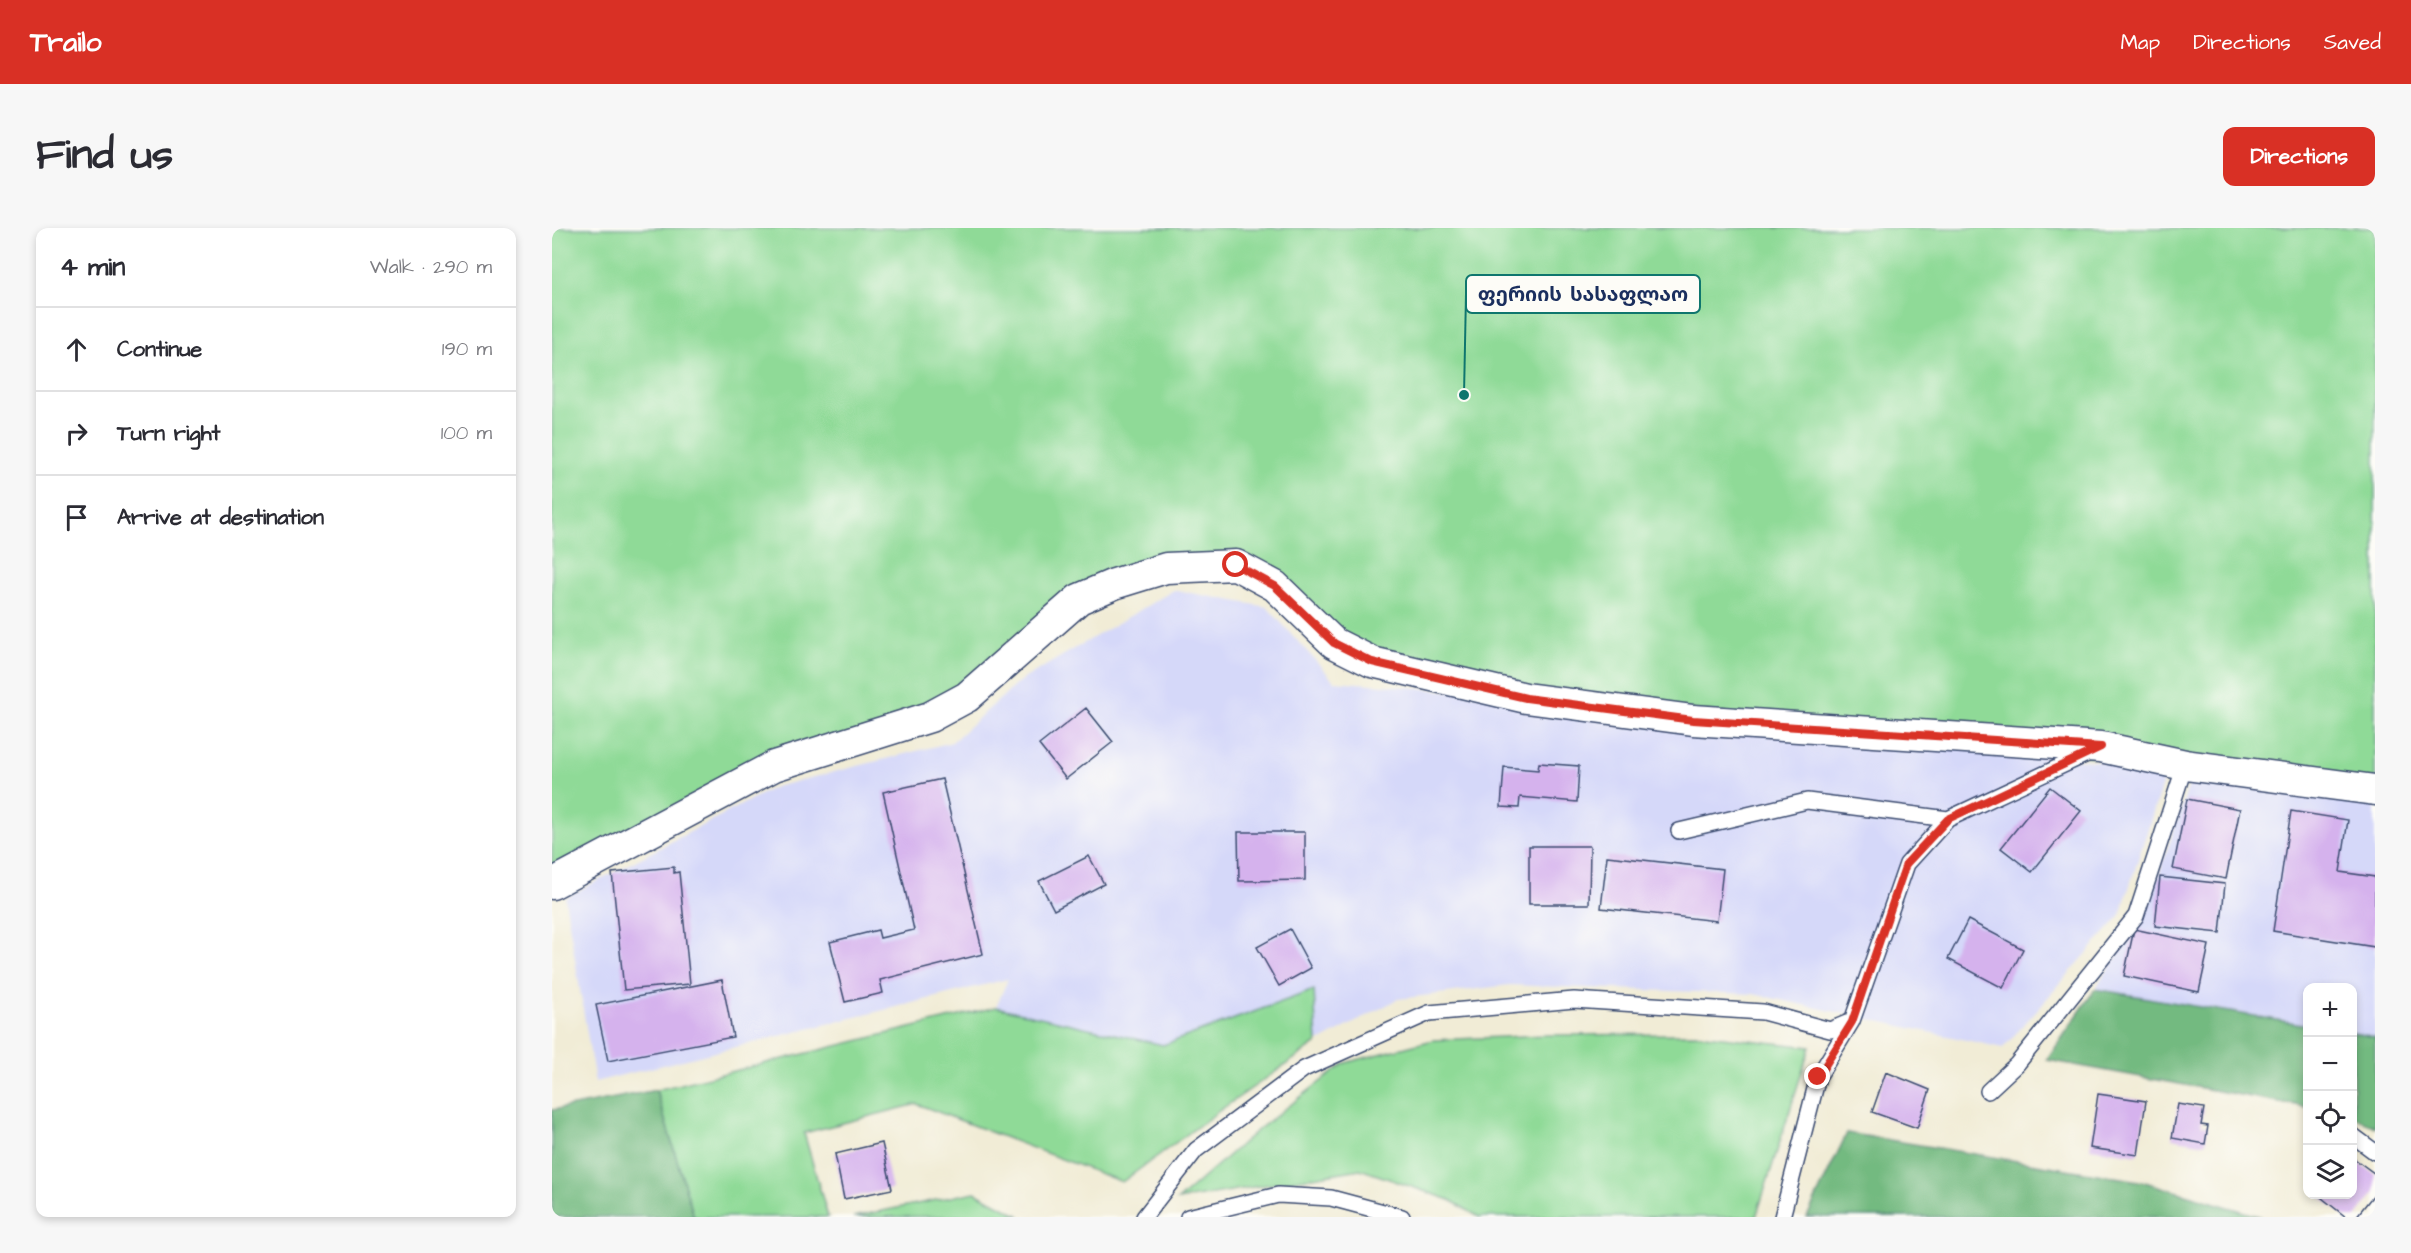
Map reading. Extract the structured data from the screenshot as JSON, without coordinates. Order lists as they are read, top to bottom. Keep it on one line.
{"places":["ფერიის სასაფლაო"],"page":{"header":"Trailo","nav":["Map","Directions","Saved"],"title":"Find us","buttons":"Directions","heading":["4 min","Walk · 290 m"],"list":[["Continue","190 m"],["Turn right","100 m"],"Arrive at destination"],"map_buttons":["+","−"]}}
